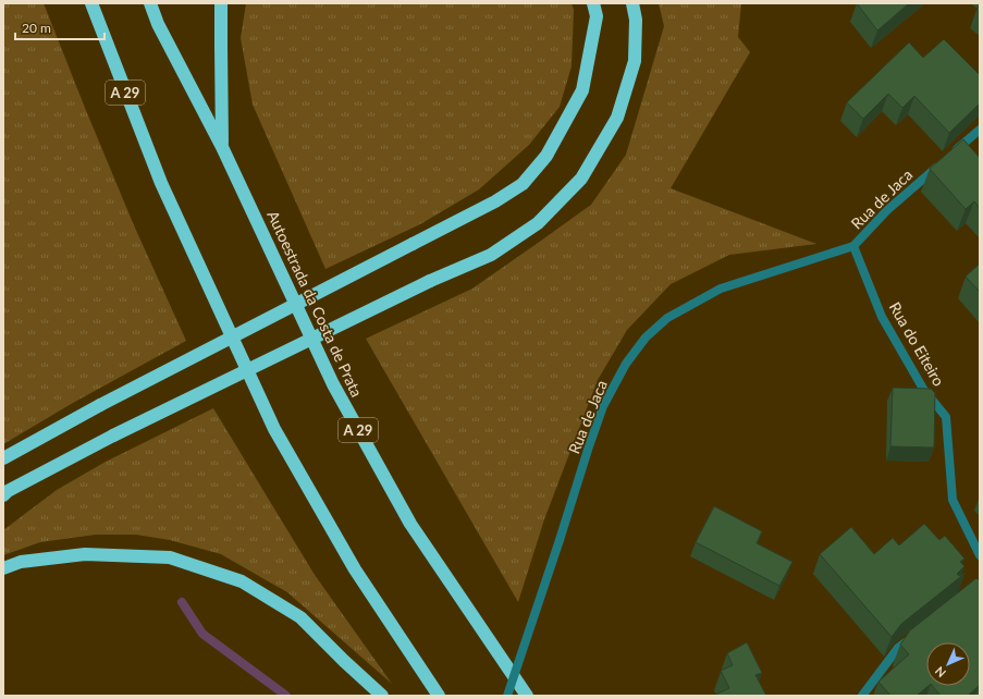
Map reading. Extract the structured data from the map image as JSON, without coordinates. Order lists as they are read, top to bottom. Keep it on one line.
{"streets":{"highway":["A 29","Autoestrada da Costa de Prata"],"street":["Rua de Jaca","Rua do Eiteiro"]},"crossings":[["Rua de Jaca","Rua do Eiteiro"]],"scale_bar":"20 m","north":"bottom left"}
